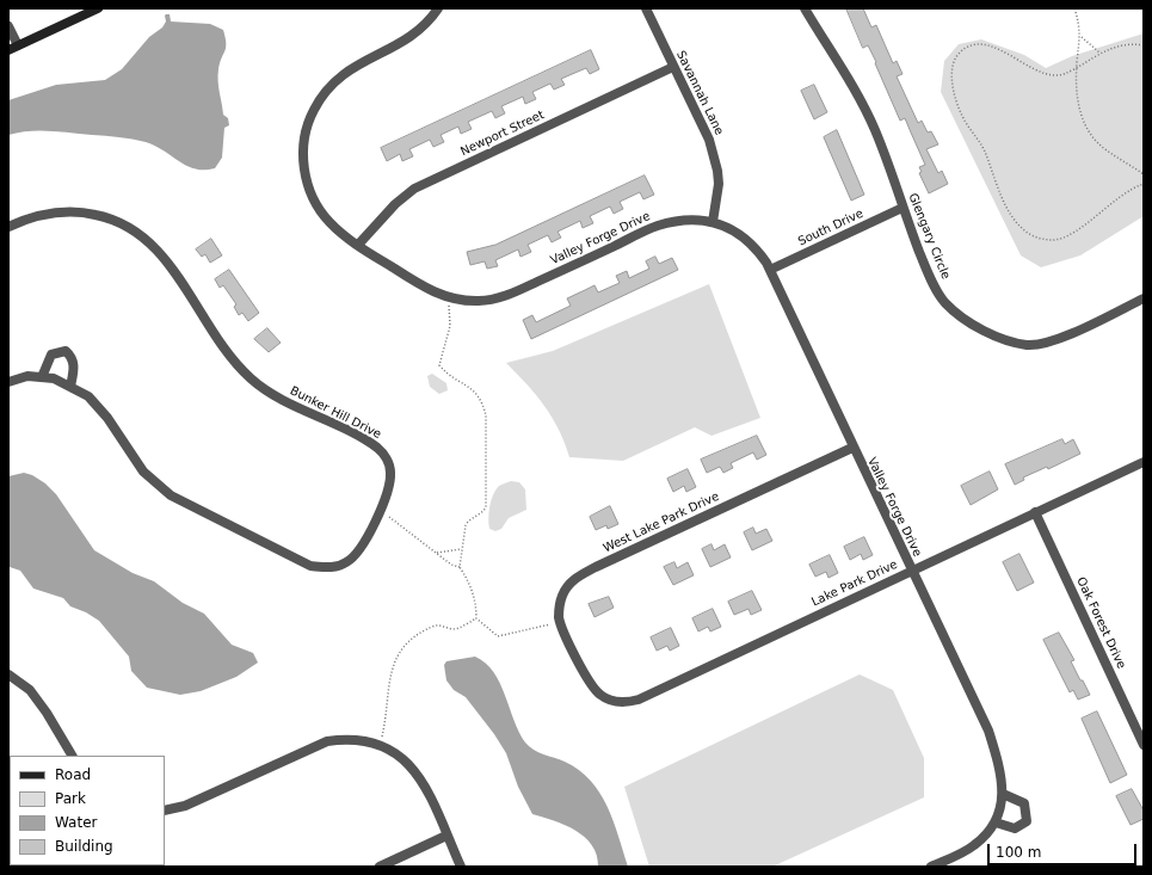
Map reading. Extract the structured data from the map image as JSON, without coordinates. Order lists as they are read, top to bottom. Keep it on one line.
{"streets":{"street":["Savannah Lane","Newport Street","South Drive","Glengary Circle","Valley Forge Drive","Bunker Hill Drive","West Lake Park Drive","Lake Park Drive","Oak Forest Drive"]},"crossings":[["Savannah Lane","Newport Street"],["Savannah Lane","Valley Forge Drive"],["Newport Street","Valley Forge Drive"],["South Drive","Glengary Circle"],["South Drive","Valley Forge Drive"],["Valley Forge Drive","West Lake Park Drive"],["Valley Forge Drive","Lake Park Drive"],["West Lake Park Drive","Lake Park Drive"],["Lake Park Drive","Oak Forest Drive"]],"legend":["Road","Park","Water","Building"],"scale_bar":"100 m"}
